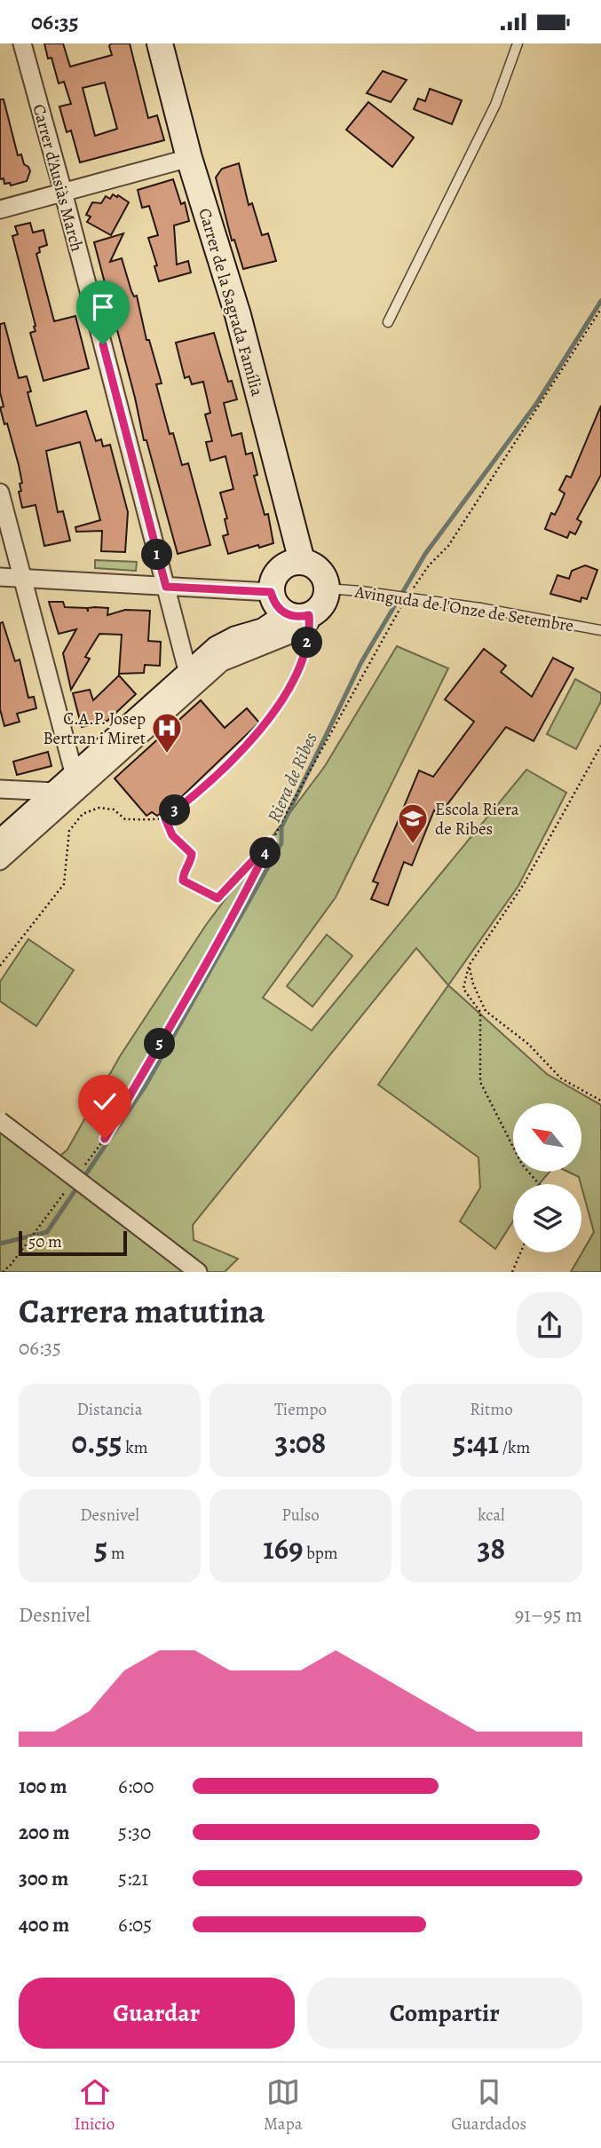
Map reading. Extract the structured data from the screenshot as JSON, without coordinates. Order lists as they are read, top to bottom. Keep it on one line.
{"streets":{"street":["Carrer d'Ausiàs March","Carrer de la Sagrada Família"],"lane":["Avinguda de l'Onze de Setembre"]},"crossings":[["Carrer de la Sagrada Família","Avinguda de l'Onze de Setembre"]],"water":["Riera de Ribes"],"places":{"hospital":["C.A.P. Josep Bertran i Miret"],"school or university":["Escola Riera de Ribes"]},"scale_bar":"50 m","north":"top left","page":{"status":"06:35","pins":["1","2","3","4","5"],"scale":"50 m","heading":["Carrera matutina","06:35"],"stats":[["Distancia","0.55 km"],["Tiempo","3:08"],["Ritmo","5:41 /km"],["Desnivel","5 m"],["Pulso","169 bpm"],["kcal","38"]],"chart":["Desnivel","91–95 m"],"list":[{"name":"100 m","note":"6:00"},{"name":"200 m","note":"5:30"},{"name":"300 m","note":"5:21"},{"name":"400 m","note":"6:05"}],"buttons":["Guardar","Compartir"],"tabs":["Inicio","Mapa","Guardados"]}}
